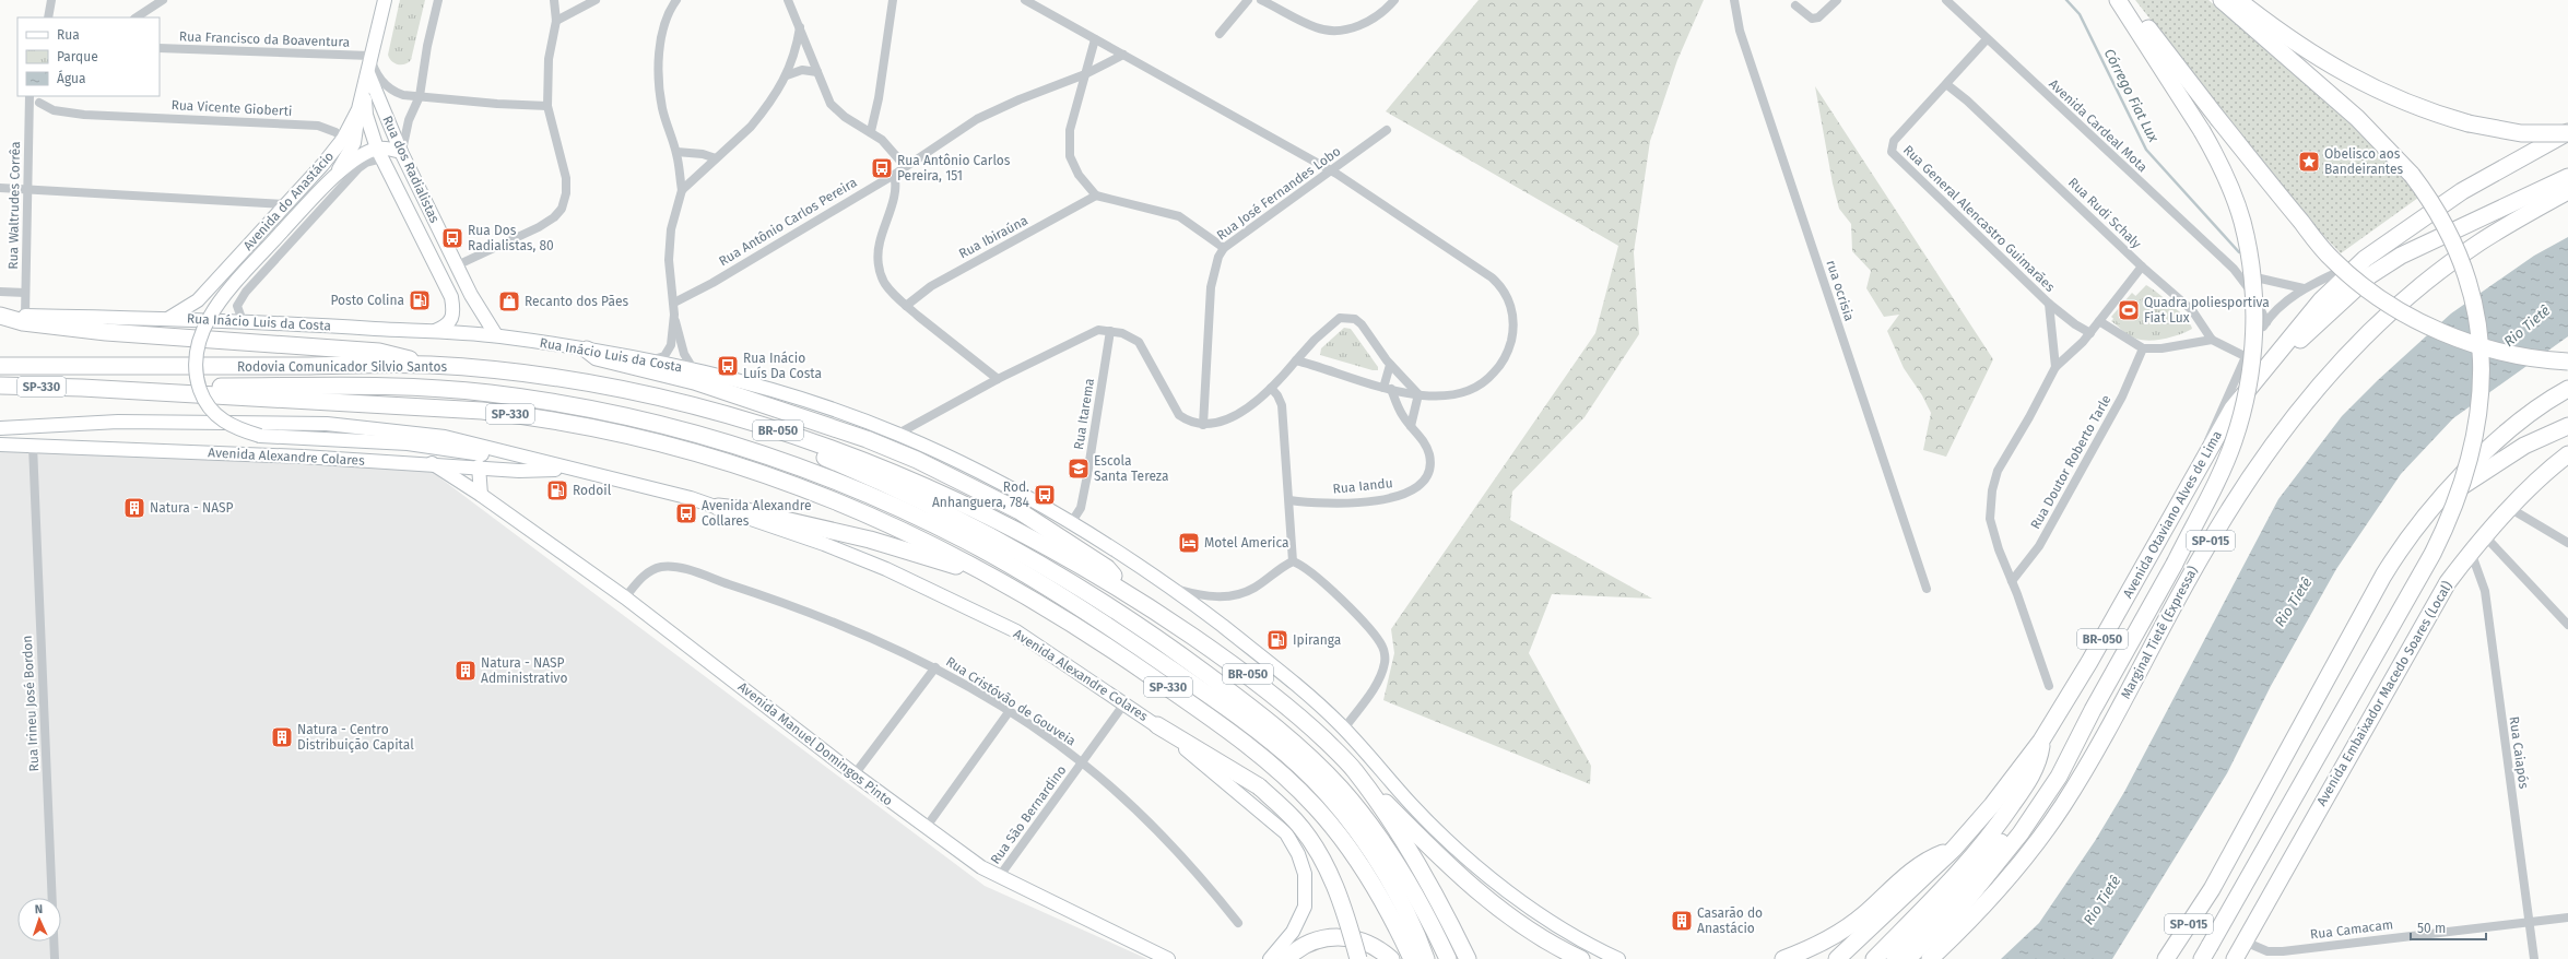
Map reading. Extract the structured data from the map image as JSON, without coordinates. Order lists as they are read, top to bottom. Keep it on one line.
{"streets":{"highway":["Rodovia Comunicador Silvio Santos","SP-330","BR-050","Avenida Otaviano Alves de Lima","SP-015","Marginal Tietê (Expressa)","Avenida Embaixador Macedo Soares (Local)"],"main road":["Rua dos Radialistas","Avenida do Anastácio","Rua Inácio Luis da Costa","Avenida Alexandre Colares","Avenida Manuel Domingos Pinto"],"street":["Rua Francisco da Boaventura","Rua Vicente Gioberti","Avenida Cardeal Mota","Rua José Fernandes Lobo","Rua Waltrudes Corrêa","Rua Rudi Schaly","Rua General Alencastro Guimarães","Rua Antônio Carlos Pereira","Rua Ibiraúna","rua ocrisia","Rua Itarema","Rua Doutor Roberto Tarle","Rua Iandu","Rua Cristóvão de Gouveia","Rua Irineu José Bordon","Rua Caiapós","Rua São Bernardino","Rua Camacam"]},"crossings":[["Rua Francisco da Boaventura","Avenida do Anastácio"],["Rua Vicente Gioberti","Avenida do Anastácio"],["Rua dos Radialistas","Avenida do Anastácio"],["Rua dos Radialistas","Rua Inácio Luis da Costa"],["Avenida do Anastácio","Rua Inácio Luis da Costa"],["Rua Waltrudes Corrêa","Rua Inácio Luis da Costa"],["Rua Rudi Schaly","Rua General Alencastro Guimarães"],["Rua Inácio Luis da Costa","Rua Itarema"],["Avenida Alexandre Colares","Rua Irineu José Bordon"],["Avenida Alexandre Colares","Avenida Manuel Domingos Pinto"],["Avenida Alexandre Colares","Rua São Bernardino"],["Avenida Embaixador Macedo Soares (Local)","Rua Caiapós"],["Avenida Embaixador Macedo Soares (Local)","Rua Camacam"],["Rua Cristóvão de Gouveia","Avenida Manuel Domingos Pinto"],["Rua Cristóvão de Gouveia","Rua São Bernardino"],["Avenida Manuel Domingos Pinto","Rua São Bernardino"],["Rua Caiapós","Rua Camacam"]],"water":["Córrego Fiat Lux","Rio Tietê"],"places":{"place":["Obelisco aos Bandeirantes"],"bus stop":["Rua Antônio Carlos Pereira, 151","Rua Dos Radialistas, 80","Rua Inácio Luís Da Costa","Rod. Anhanguera, 784","Avenida Alexandre Collares"],"fuel station":["Posto Colina","Rodoil","Ipiranga"],"shop":["Recanto dos Pães"],"sports":["Quadra poliesportiva Fiat Lux"],"school or university":["Escola Santa Tereza"],"building":["Natura - NASP","Natura - NASP Administrativo","Natura - Centro Distribuição Capital","Casarão do Anastácio"],"hotel":["Motel America"]},"legend":["Rua","Parque","Água"],"scale_bar":"50 m","north":"top"}
